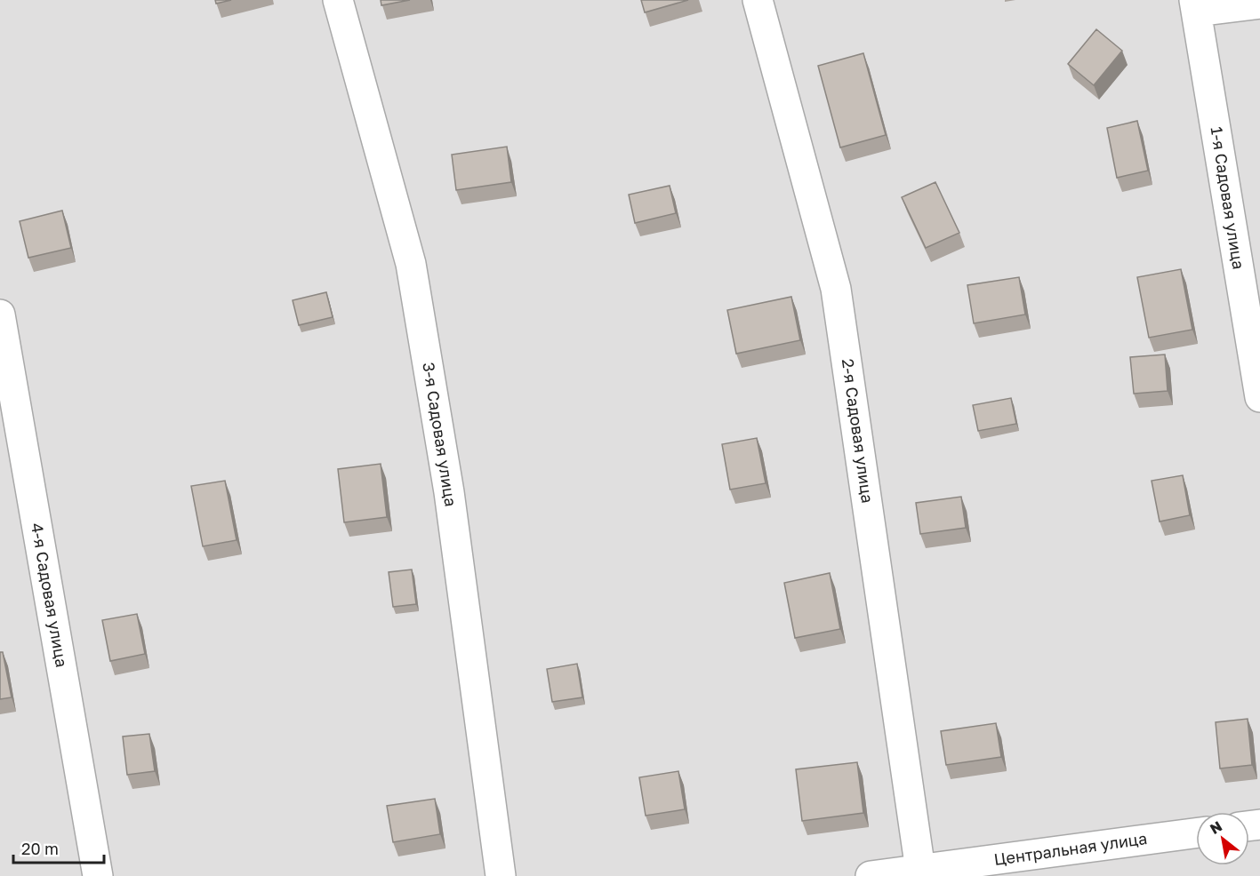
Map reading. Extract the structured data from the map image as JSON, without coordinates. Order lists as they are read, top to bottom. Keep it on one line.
{"streets":{"street":["1-я Садовая улица","2-я Садовая улица","3-я Садовая улица","4-я Садовая улица","Центральная улица"]},"crossings":[["2-я Садовая улица","Центральная улица"]],"scale_bar":"20 m","north":"top left"}
